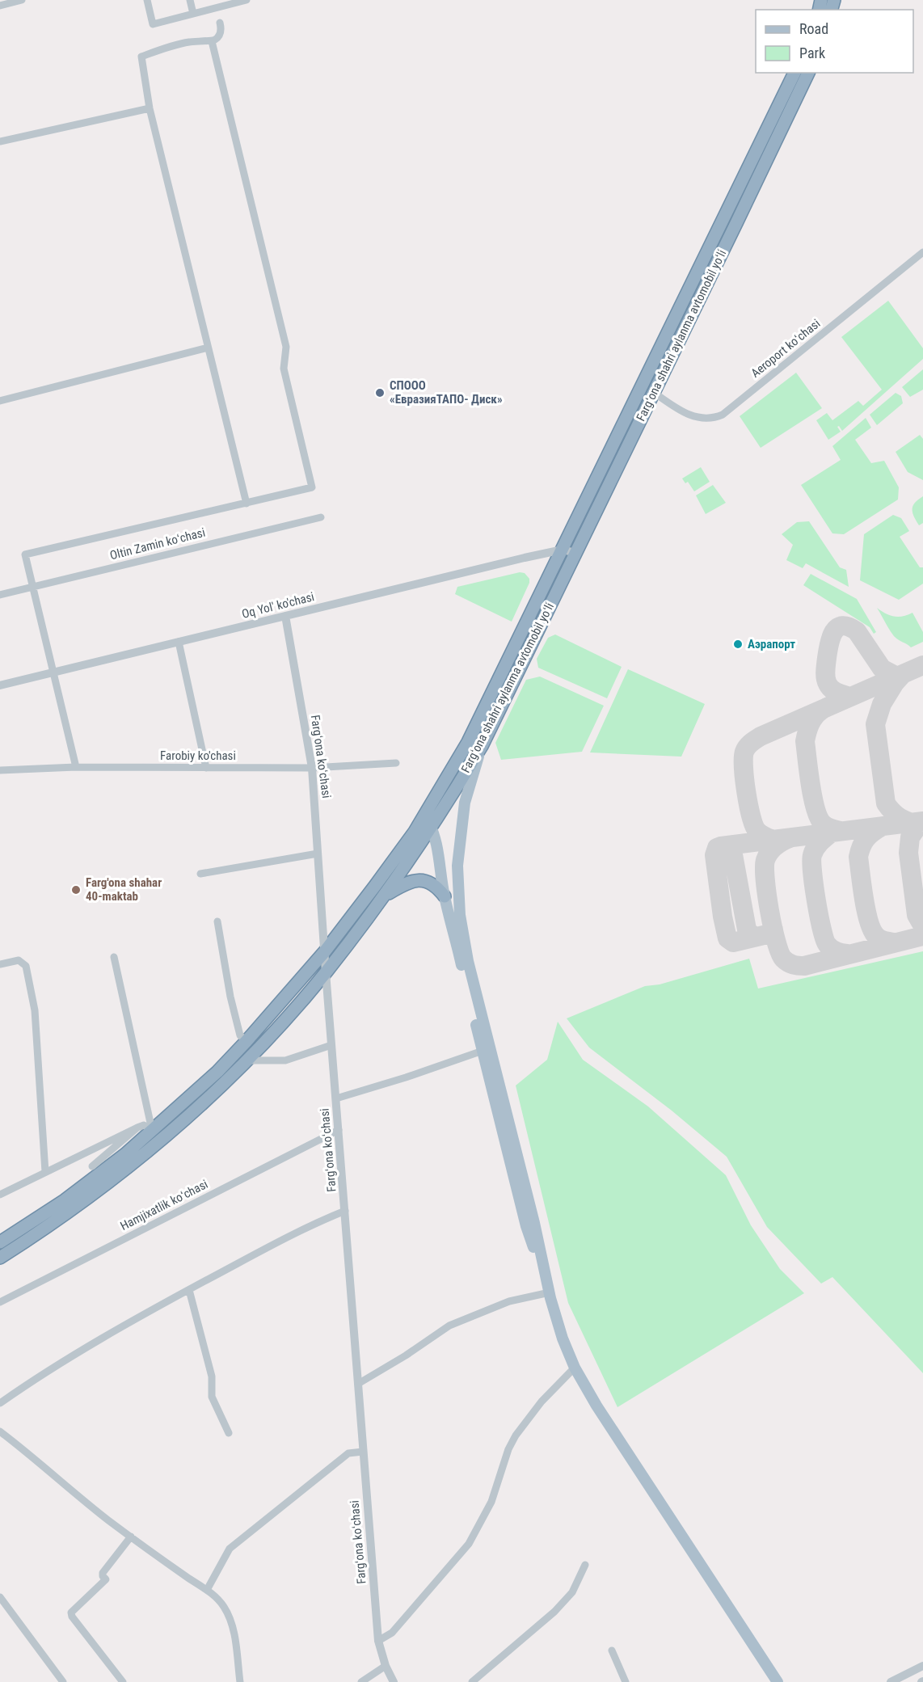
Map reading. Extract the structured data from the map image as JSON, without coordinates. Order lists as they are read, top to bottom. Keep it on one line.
{"streets":{"highway":["Fargʻona shahri aylanma avtomobil yoʻli"],"street":["Aeroport koʻchasi","Oltin Zamin koʻchasi","Oq Yol' ko'chasi","Farobiy ko'chasi","Fargʻona koʻchasi","Hamjixatlik koʻchasi"]},"crossings":[["Fargʻona shahri aylanma avtomobil yoʻli","Aeroport koʻchasi"],["Fargʻona shahri aylanma avtomobil yoʻli","Oq Yol' ko'chasi"],["Fargʻona shahri aylanma avtomobil yoʻli","Fargʻona koʻchasi"],["Oq Yol' ko'chasi","Fargʻona koʻchasi"],["Farobiy ko'chasi","Fargʻona koʻchasi"],["Fargʻona koʻchasi","Hamjixatlik koʻchasi"]],"places":["СПООО «ЕвразияТАПО- Диск»","Аэрапорт","Farg'ona shahar 40-maktab"],"legend":["Road","Park"]}
